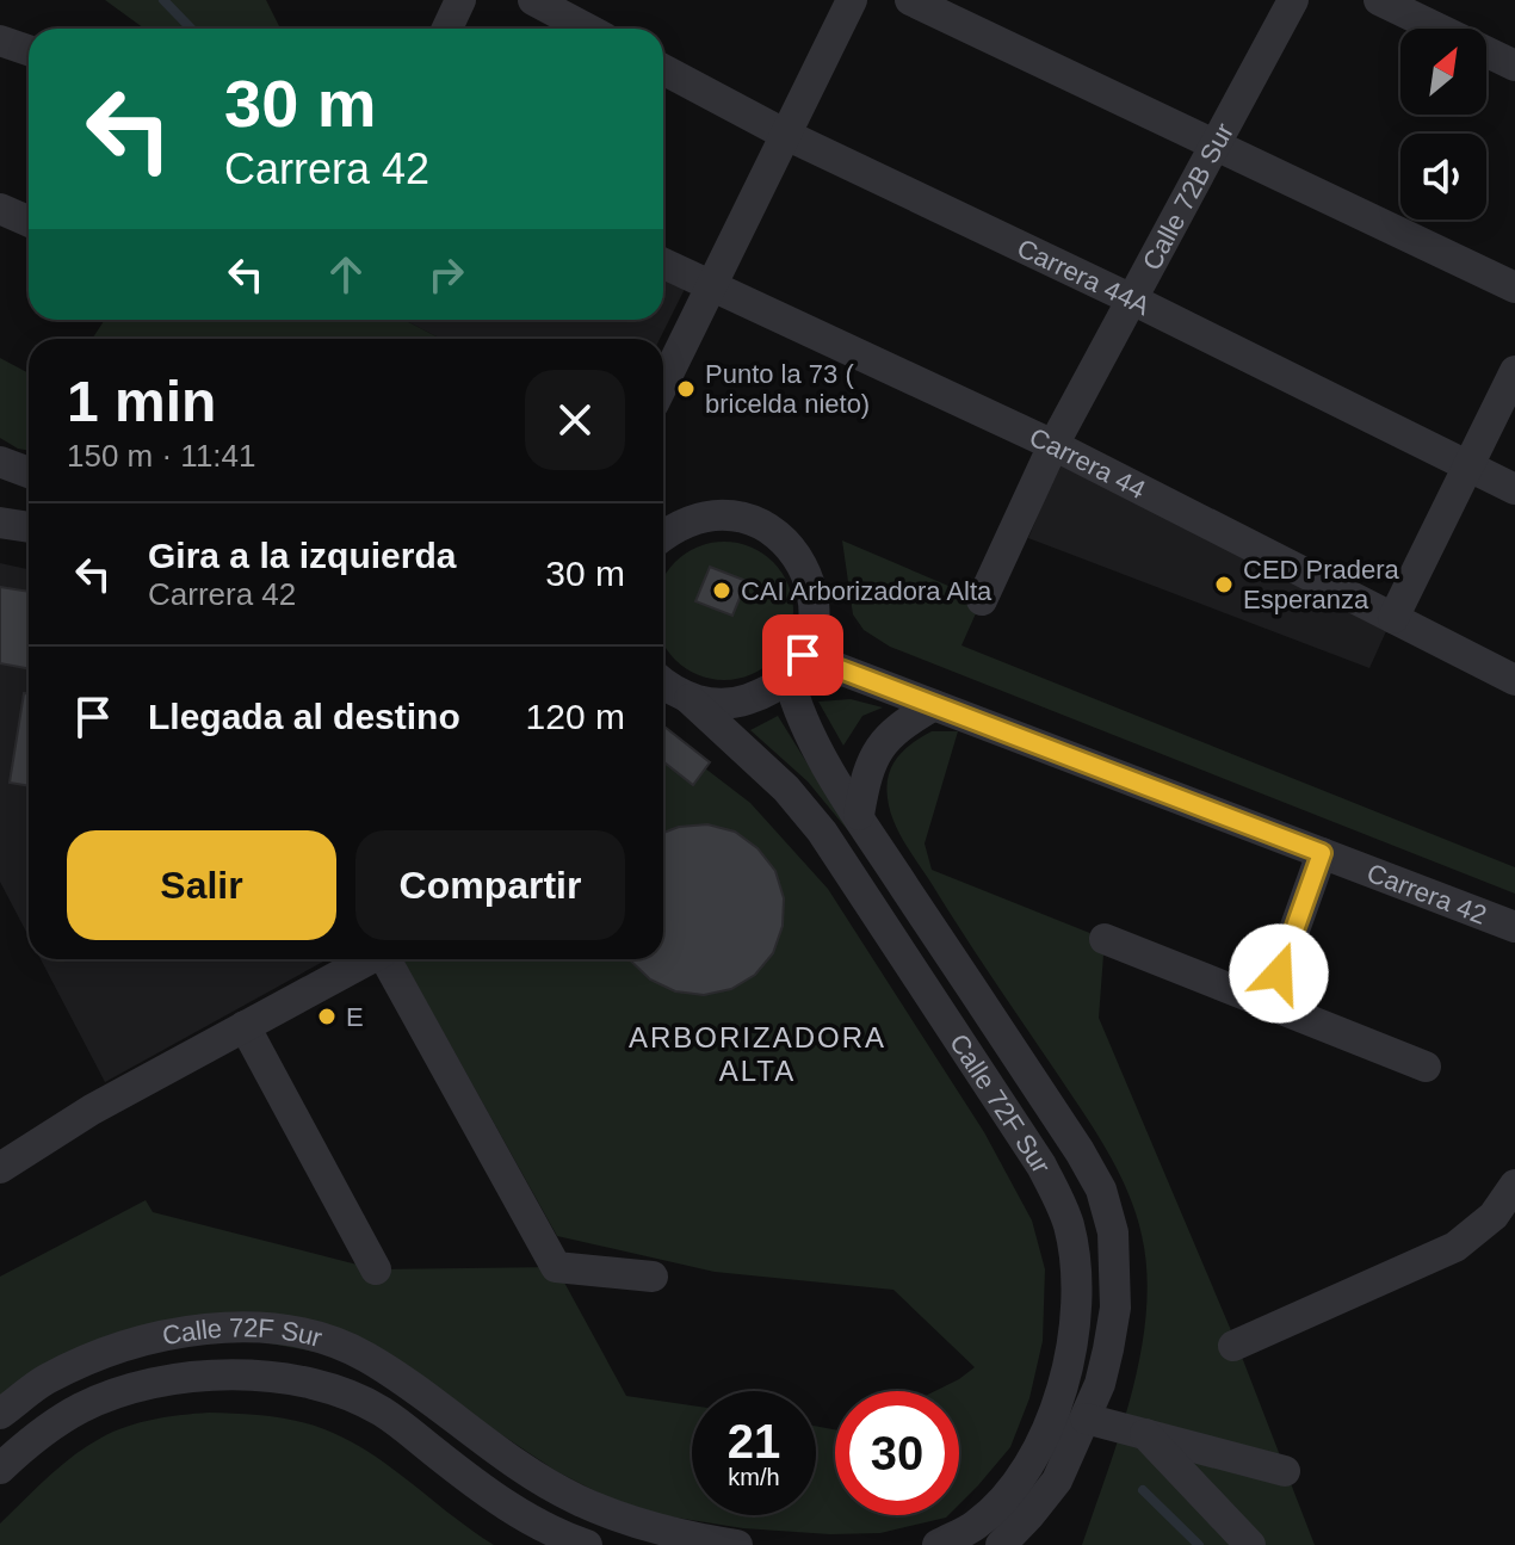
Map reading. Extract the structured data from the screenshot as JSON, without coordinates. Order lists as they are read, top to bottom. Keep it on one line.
{"streets":{"street":["Calle 72B Sur","Carrera 44A","Carrera 44","Carrera 42","Calle 72F Sur"]},"crossings":[["Calle 72B Sur","Carrera 44A"],["Calle 72B Sur","Carrera 44"],["Carrera 42","Calle 72F Sur"]],"districts":["ARBORIZADORA ALTA"],"places":["Punto la 73 ( bricelda nieto)","CED Pradera Esperanza","CAI Arborizadora Alta","E"],"north":"top right","page":{"turn":["30 m","Carrera 42"],"heading":["1 min","150 m · 11:41"],"list":[{"name":"Gira a la izquierda","note":"Carrera 42","value":"30 m"},{"name":"Llegada al destino","value":"120 m"}],"buttons":["Salir","Compartir"],"speed":"21 km/h","limit":"30"}}
